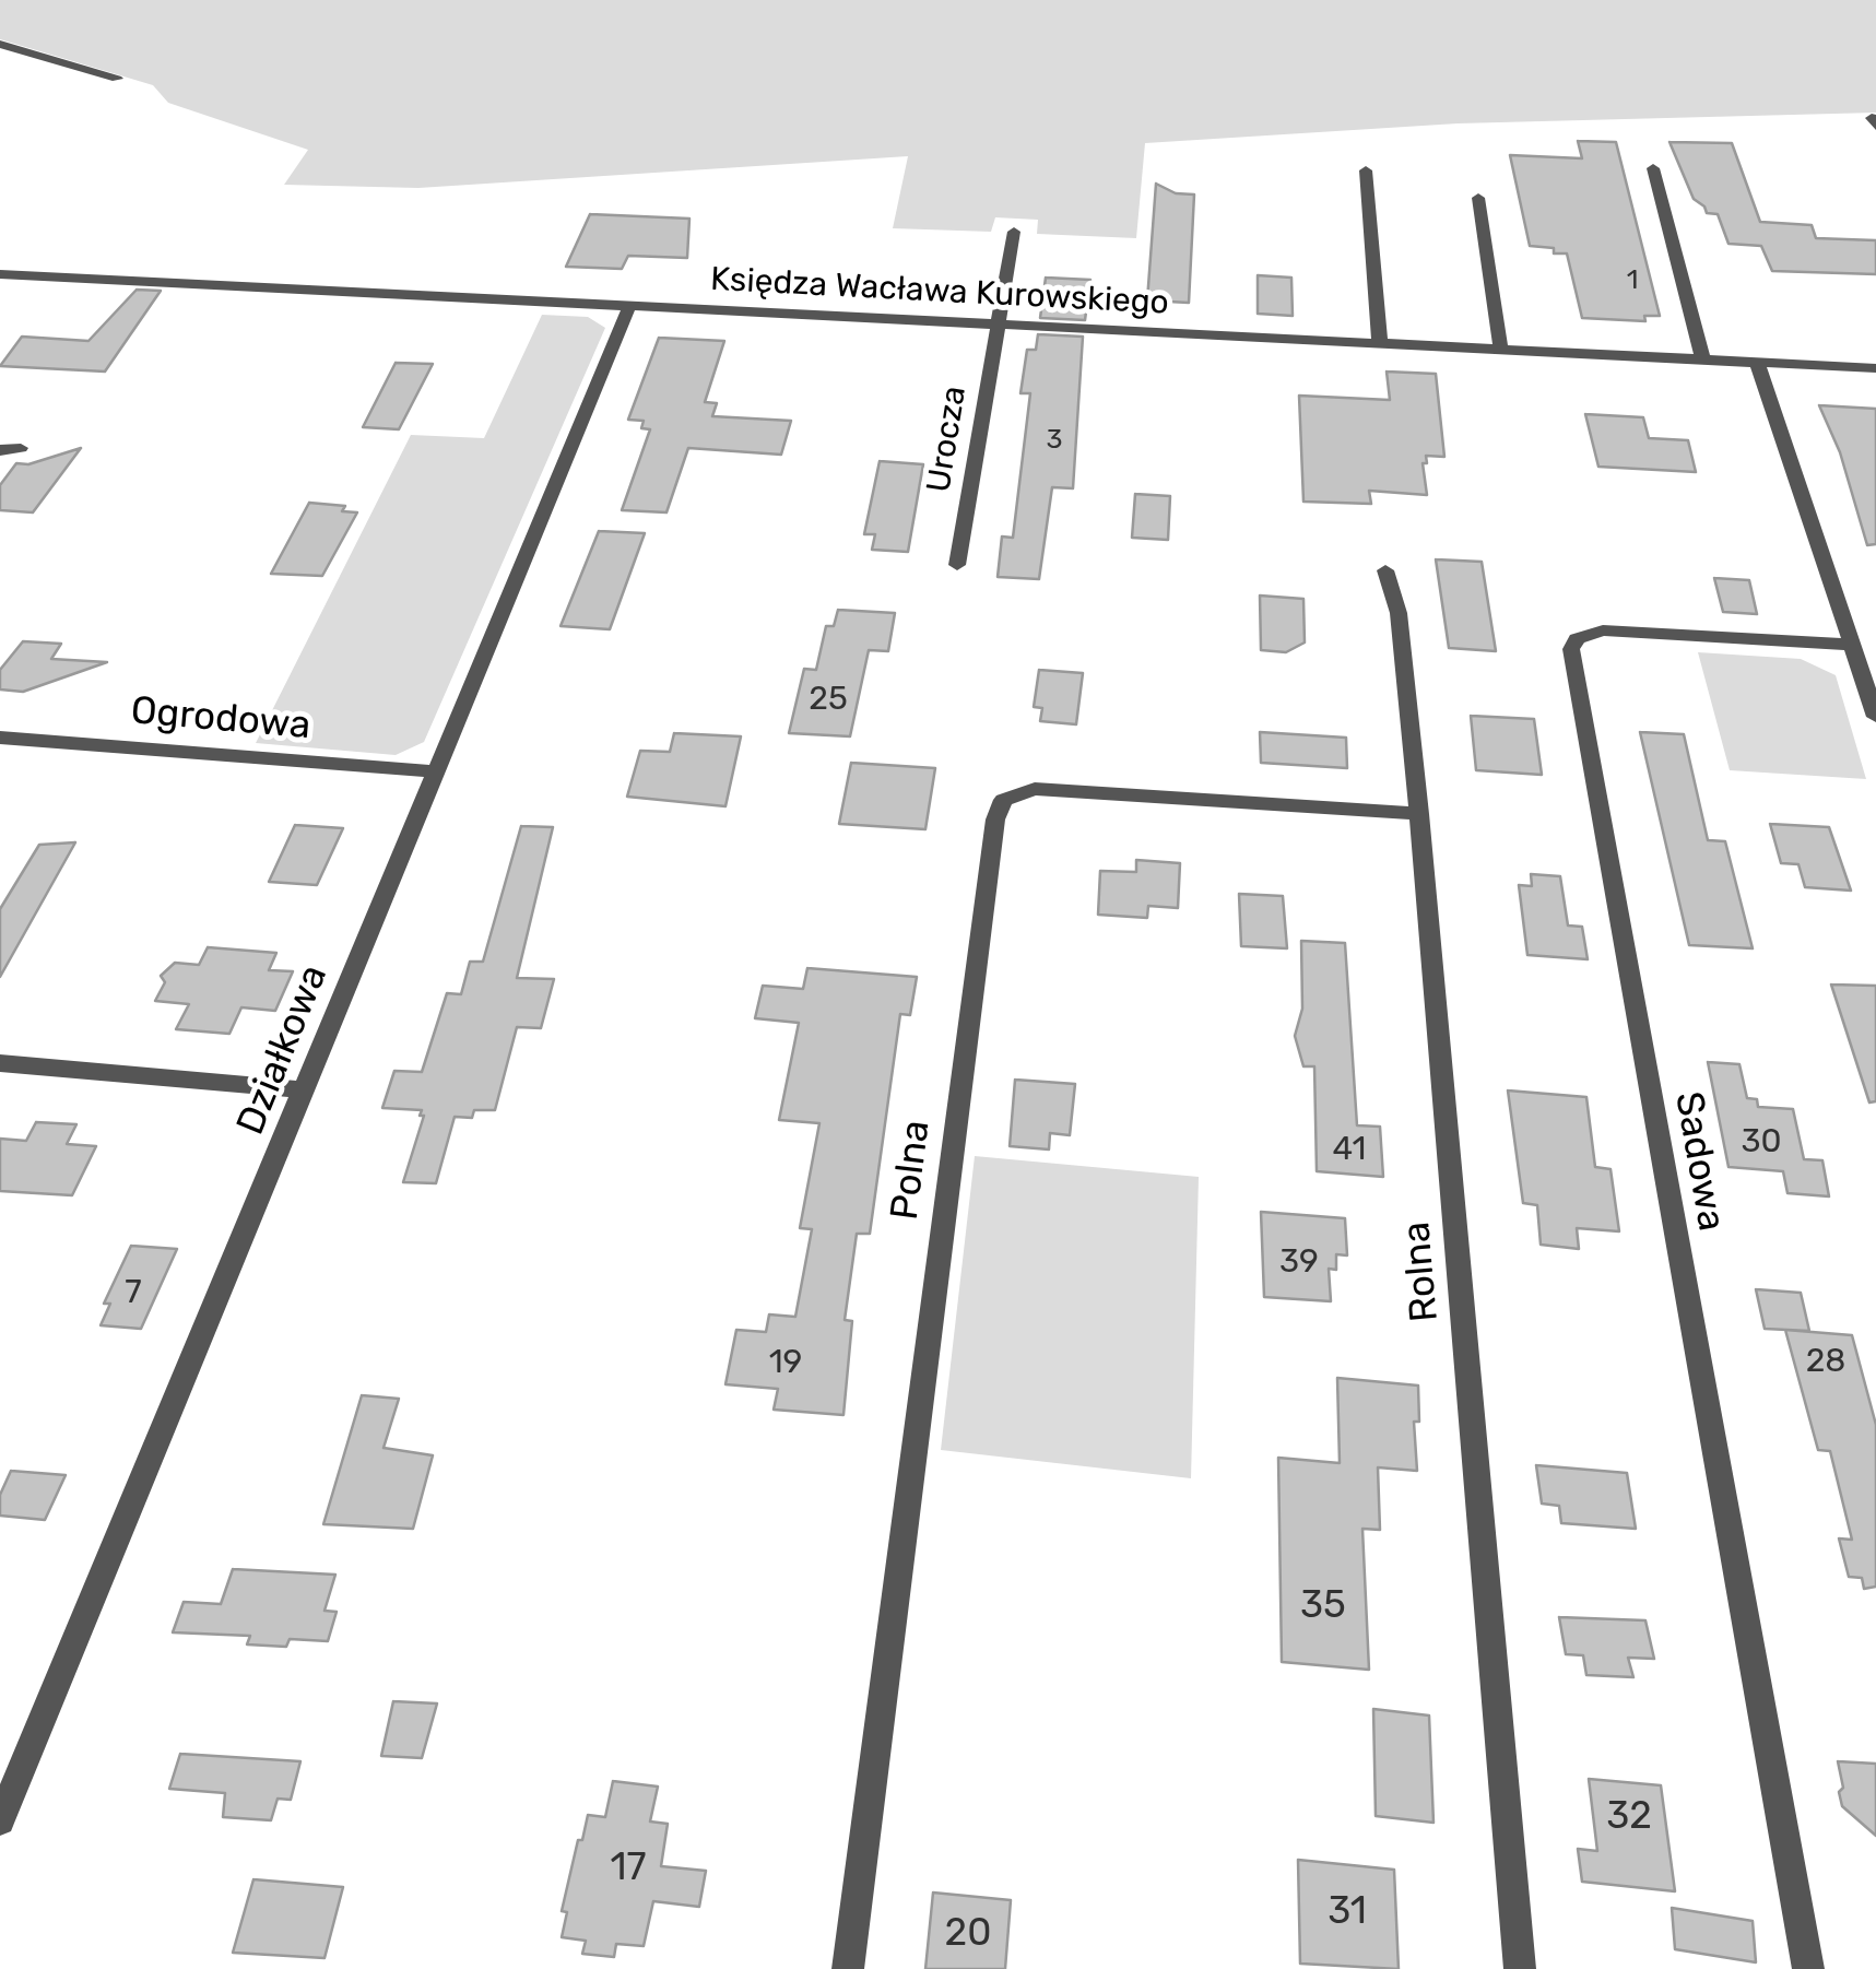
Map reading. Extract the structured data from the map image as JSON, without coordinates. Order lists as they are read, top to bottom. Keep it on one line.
{"streets":{"street":["Księdza Wacława Kurowskiego","Urocza","Ogrodowa","Działkowa","Sadowa","Polna","Rolna"]},"crossings":[["Księdza Wacława Kurowskiego","Urocza"],["Księdza Wacława Kurowskiego","Działkowa"],["Ogrodowa","Działkowa"],["Polna","Rolna"]],"house_numbers":["1","3","25","30","41","39","7","28","19","35","32","17","31","20"]}
